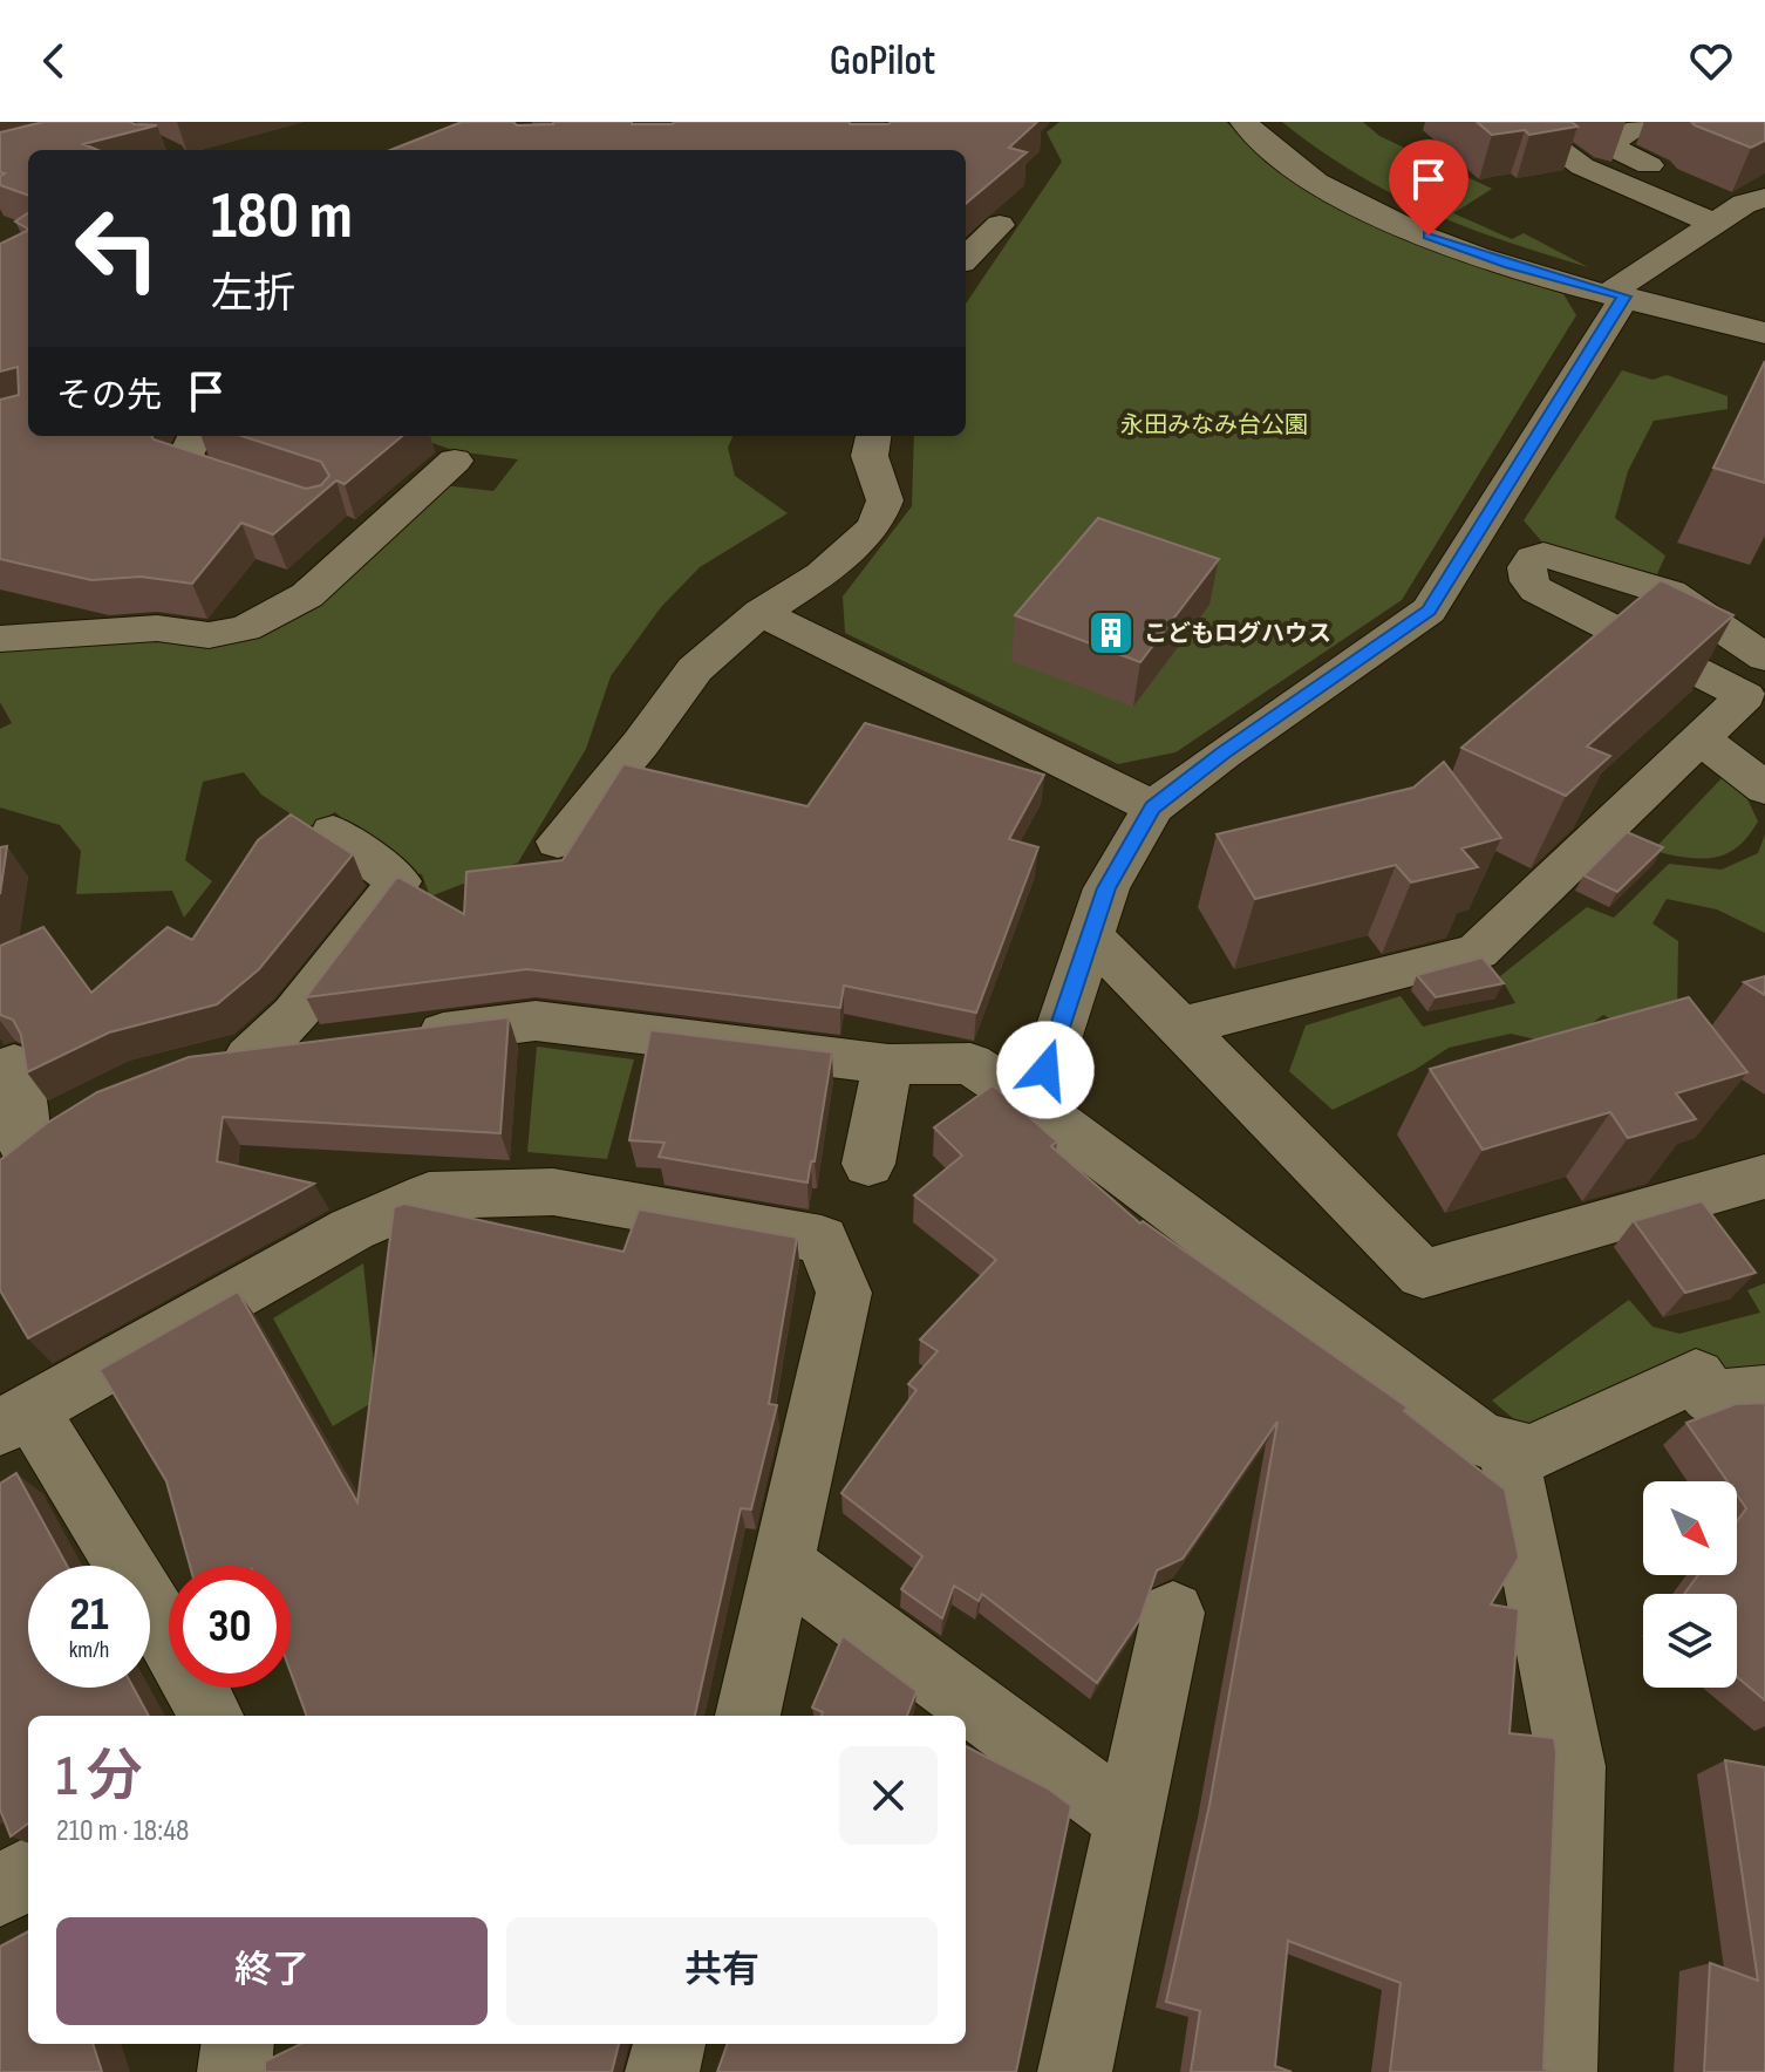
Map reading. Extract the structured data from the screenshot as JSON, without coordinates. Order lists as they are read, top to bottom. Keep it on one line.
{"parks":["永田みなみ台公園"],"places":{"building":["こどもログハウス"]},"north":"bottom right","page":{"header":"GoPilot","turn":["180 m","左折"],"then":"その先","speed":"21 km/h","limit":"30","heading":["1 分","210 m · 18:48"],"buttons":["終了","共有"]}}
